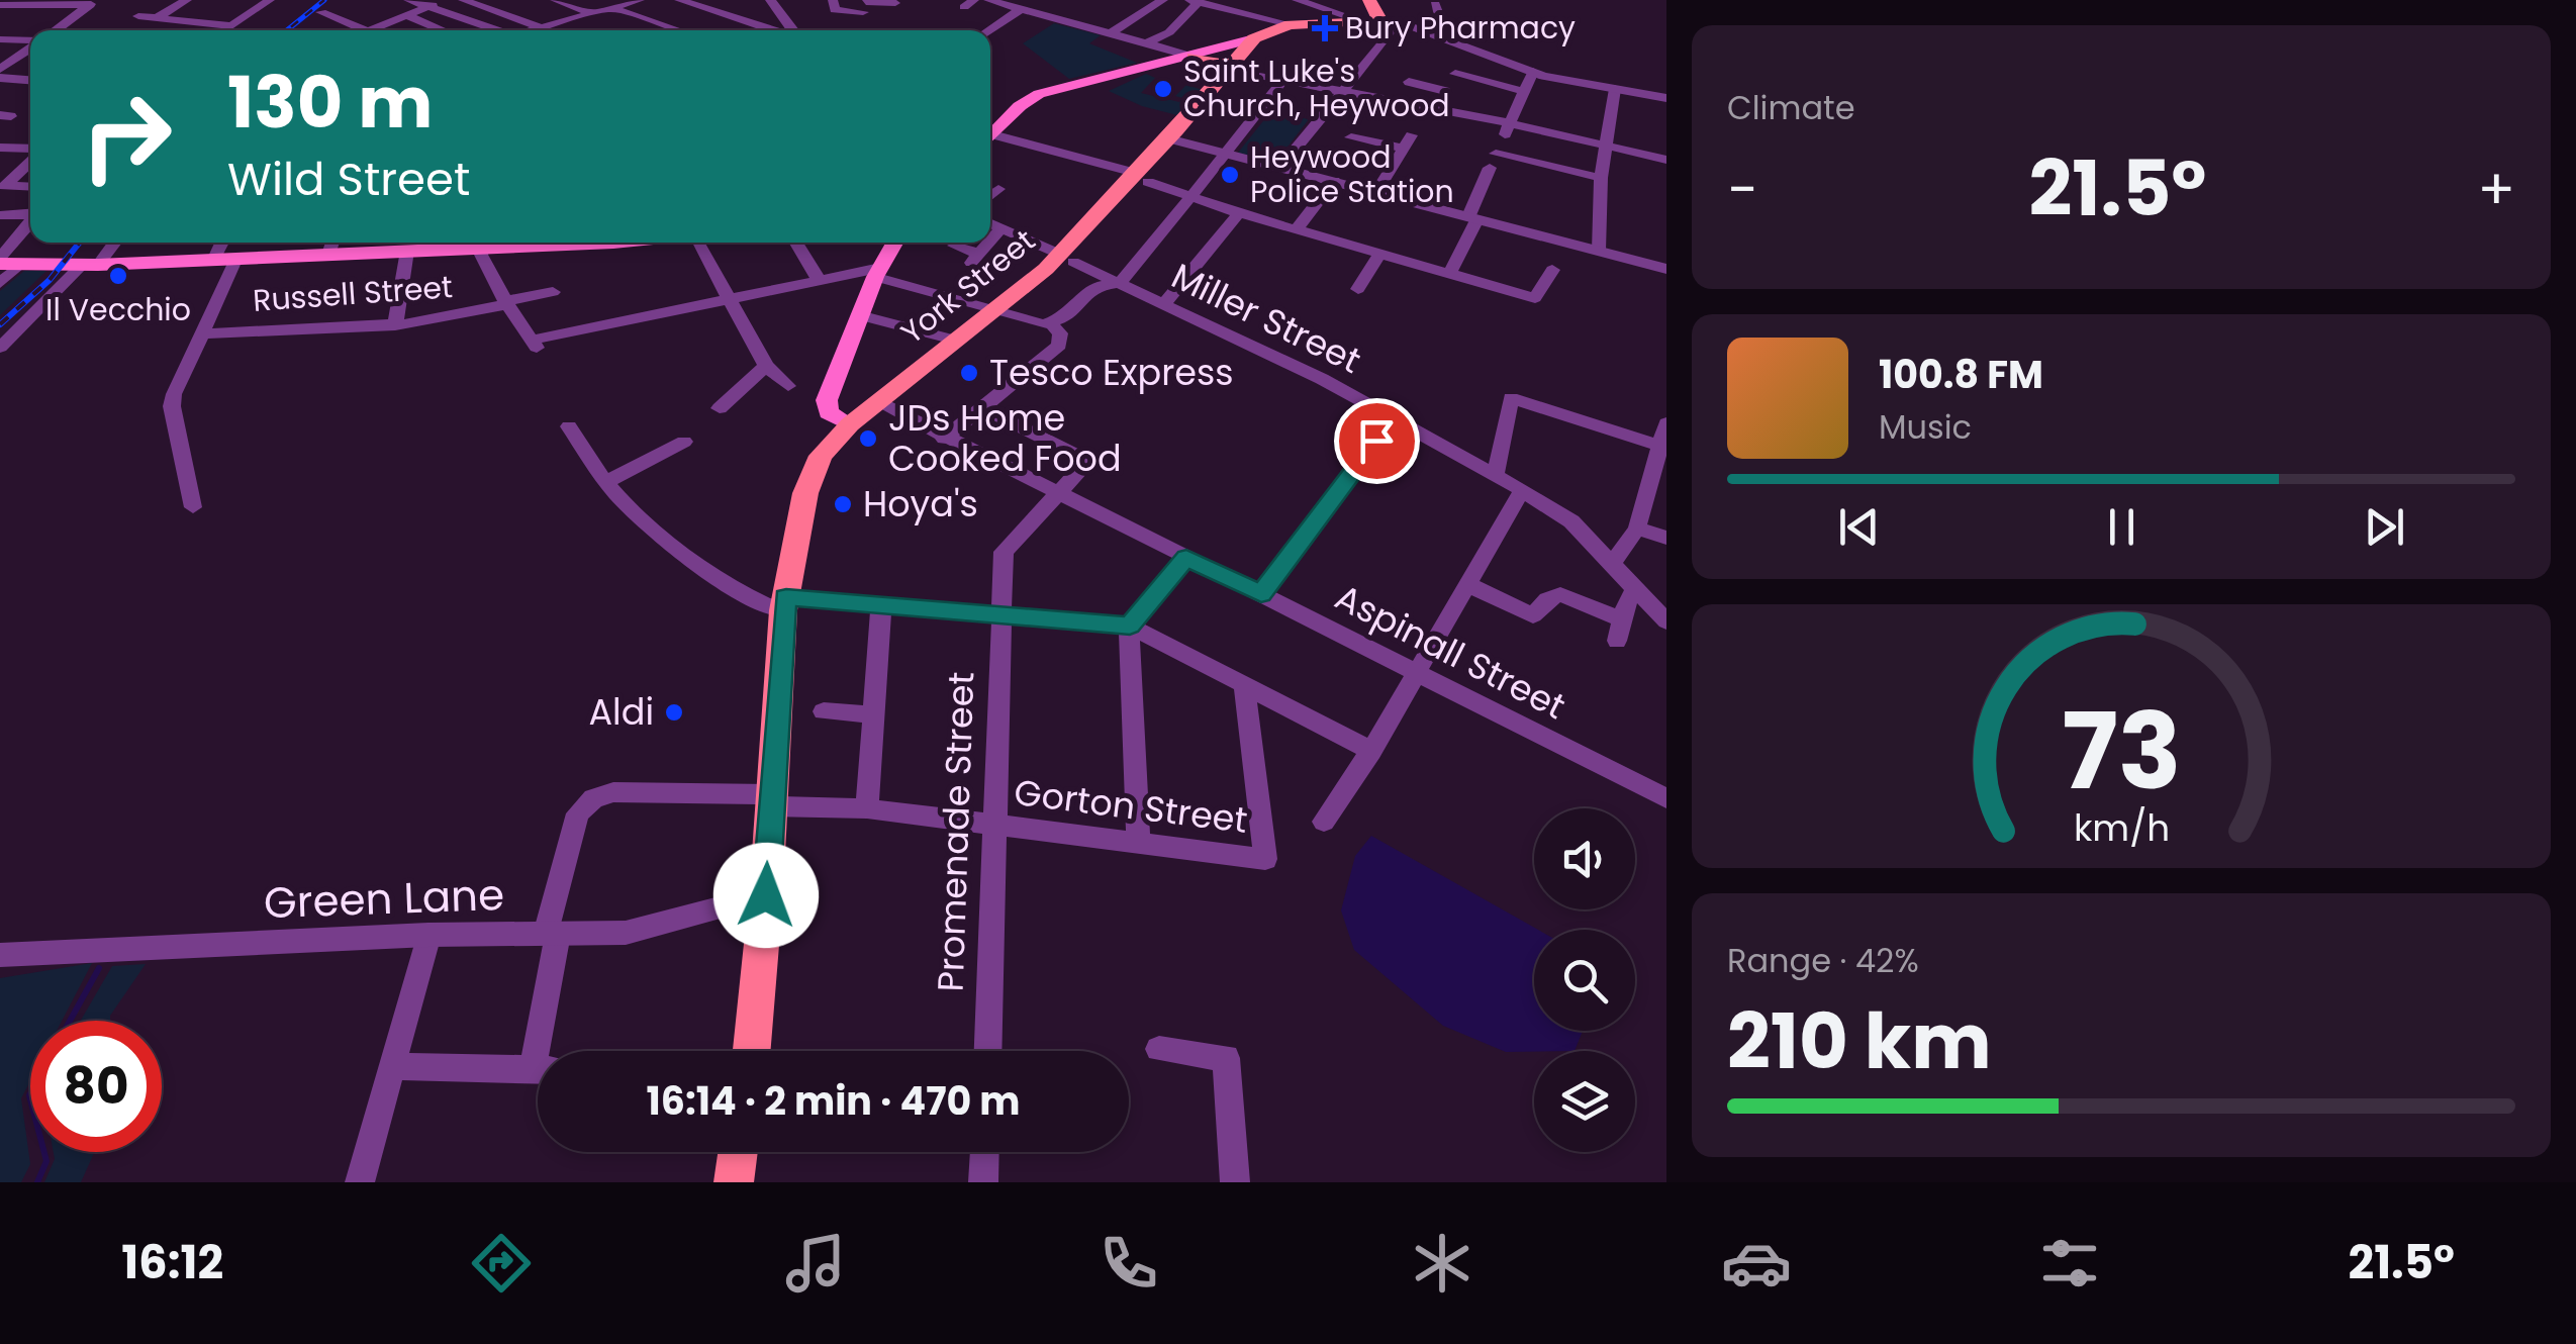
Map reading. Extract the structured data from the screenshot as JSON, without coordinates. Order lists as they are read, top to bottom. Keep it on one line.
{"streets":{"highway":["York Street"],"street":["Russell Street","Miller Street","Aspinall Street","Gorton Street","Promenade Street","Green Lane"]},"crossings":[["York Street","Miller Street"],["York Street","Aspinall Street"],["York Street","Gorton Street"],["York Street","Green Lane"],["Aspinall Street","Promenade Street"],["Gorton Street","Promenade Street"],["Gorton Street","Green Lane"]],"places":{"health":["Bury Pharmacy"],"other":["Saint Luke's Church, Heywood","Heywood Police Station","Il Vecchio","Tesco Express","JDs Home Cooked Food","Hoya's","Aldi"]},"page":{"tile":["Climate",["Range · 42%","210 km"]],"turn":["130 m","Wild Street"],"heat":["−","21.5°","+"],"song":["100.8 FM","Music"],"limit":"80","trip":"16:14 · 2 min · 470 m","tabs":["16:12","21.5°"],"gauge":["73","km/h"]}}
